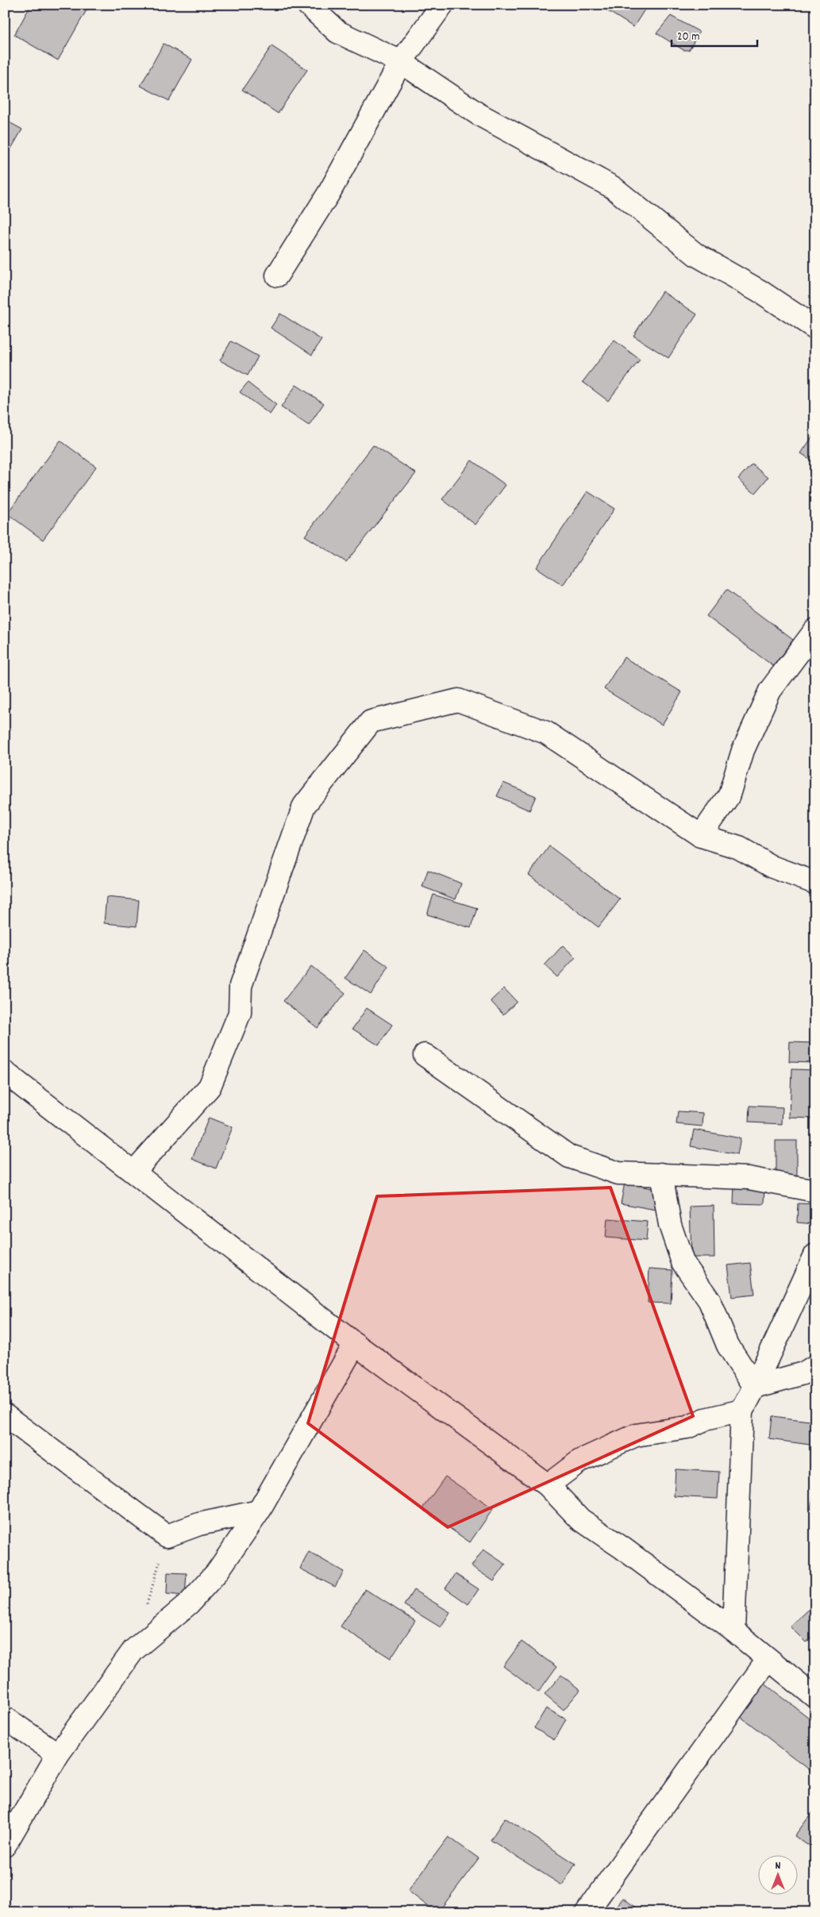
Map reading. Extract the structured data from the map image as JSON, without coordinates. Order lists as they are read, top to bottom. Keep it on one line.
{"scale_bar":"20 m","north":"top"}
